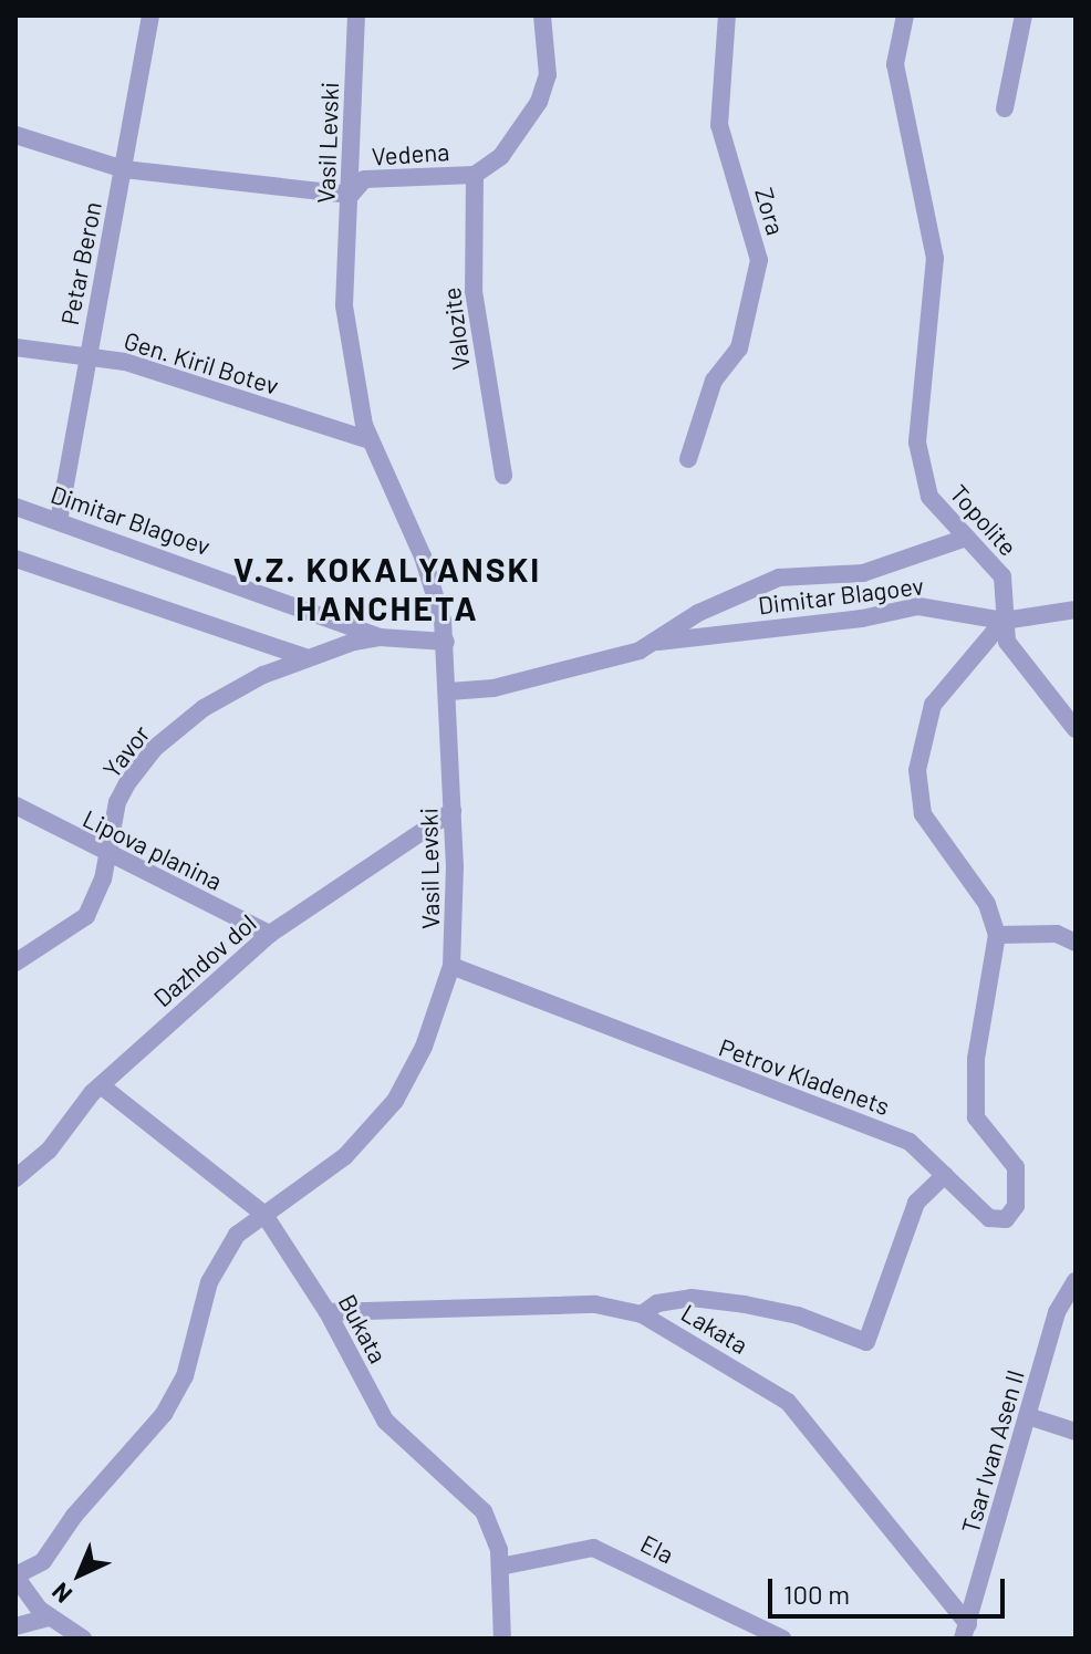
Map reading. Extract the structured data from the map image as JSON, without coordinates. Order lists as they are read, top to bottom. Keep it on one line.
{"streets":{"street":["Vasil Levski","Vedena","Zora","Petar Beron","Valozite","Gen. Kiril Botev","Dimitar Blagoev","Topolite","Yavor","Lipova planina","Dazhdov dol","Petrov Kladenets","Bukata","Lakata","Tsar Ivan Asen II","Ela"]},"crossings":[["Vasil Levski","Vedena"],["Vasil Levski","Gen. Kiril Botev"],["Vasil Levski","Dimitar Blagoev"],["Vasil Levski","Dazhdov dol"],["Vasil Levski","Petrov Kladenets"],["Vasil Levski","Bukata"],["Vedena","Petar Beron"],["Vedena","Valozite"],["Petar Beron","Gen. Kiril Botev"],["Petar Beron","Dimitar Blagoev"],["Dimitar Blagoev","Topolite"],["Dimitar Blagoev","Yavor"],["Yavor","Lipova planina"],["Lipova planina","Dazhdov dol"],["Dazhdov dol","Bukata"],["Bukata","Lakata"],["Bukata","Ela"],["Lakata","Tsar Ivan Asen II"]],"districts":["V.Z. KOKALYANSKI HANCHETA"],"scale_bar":"100 m","north":"bottom left"}
